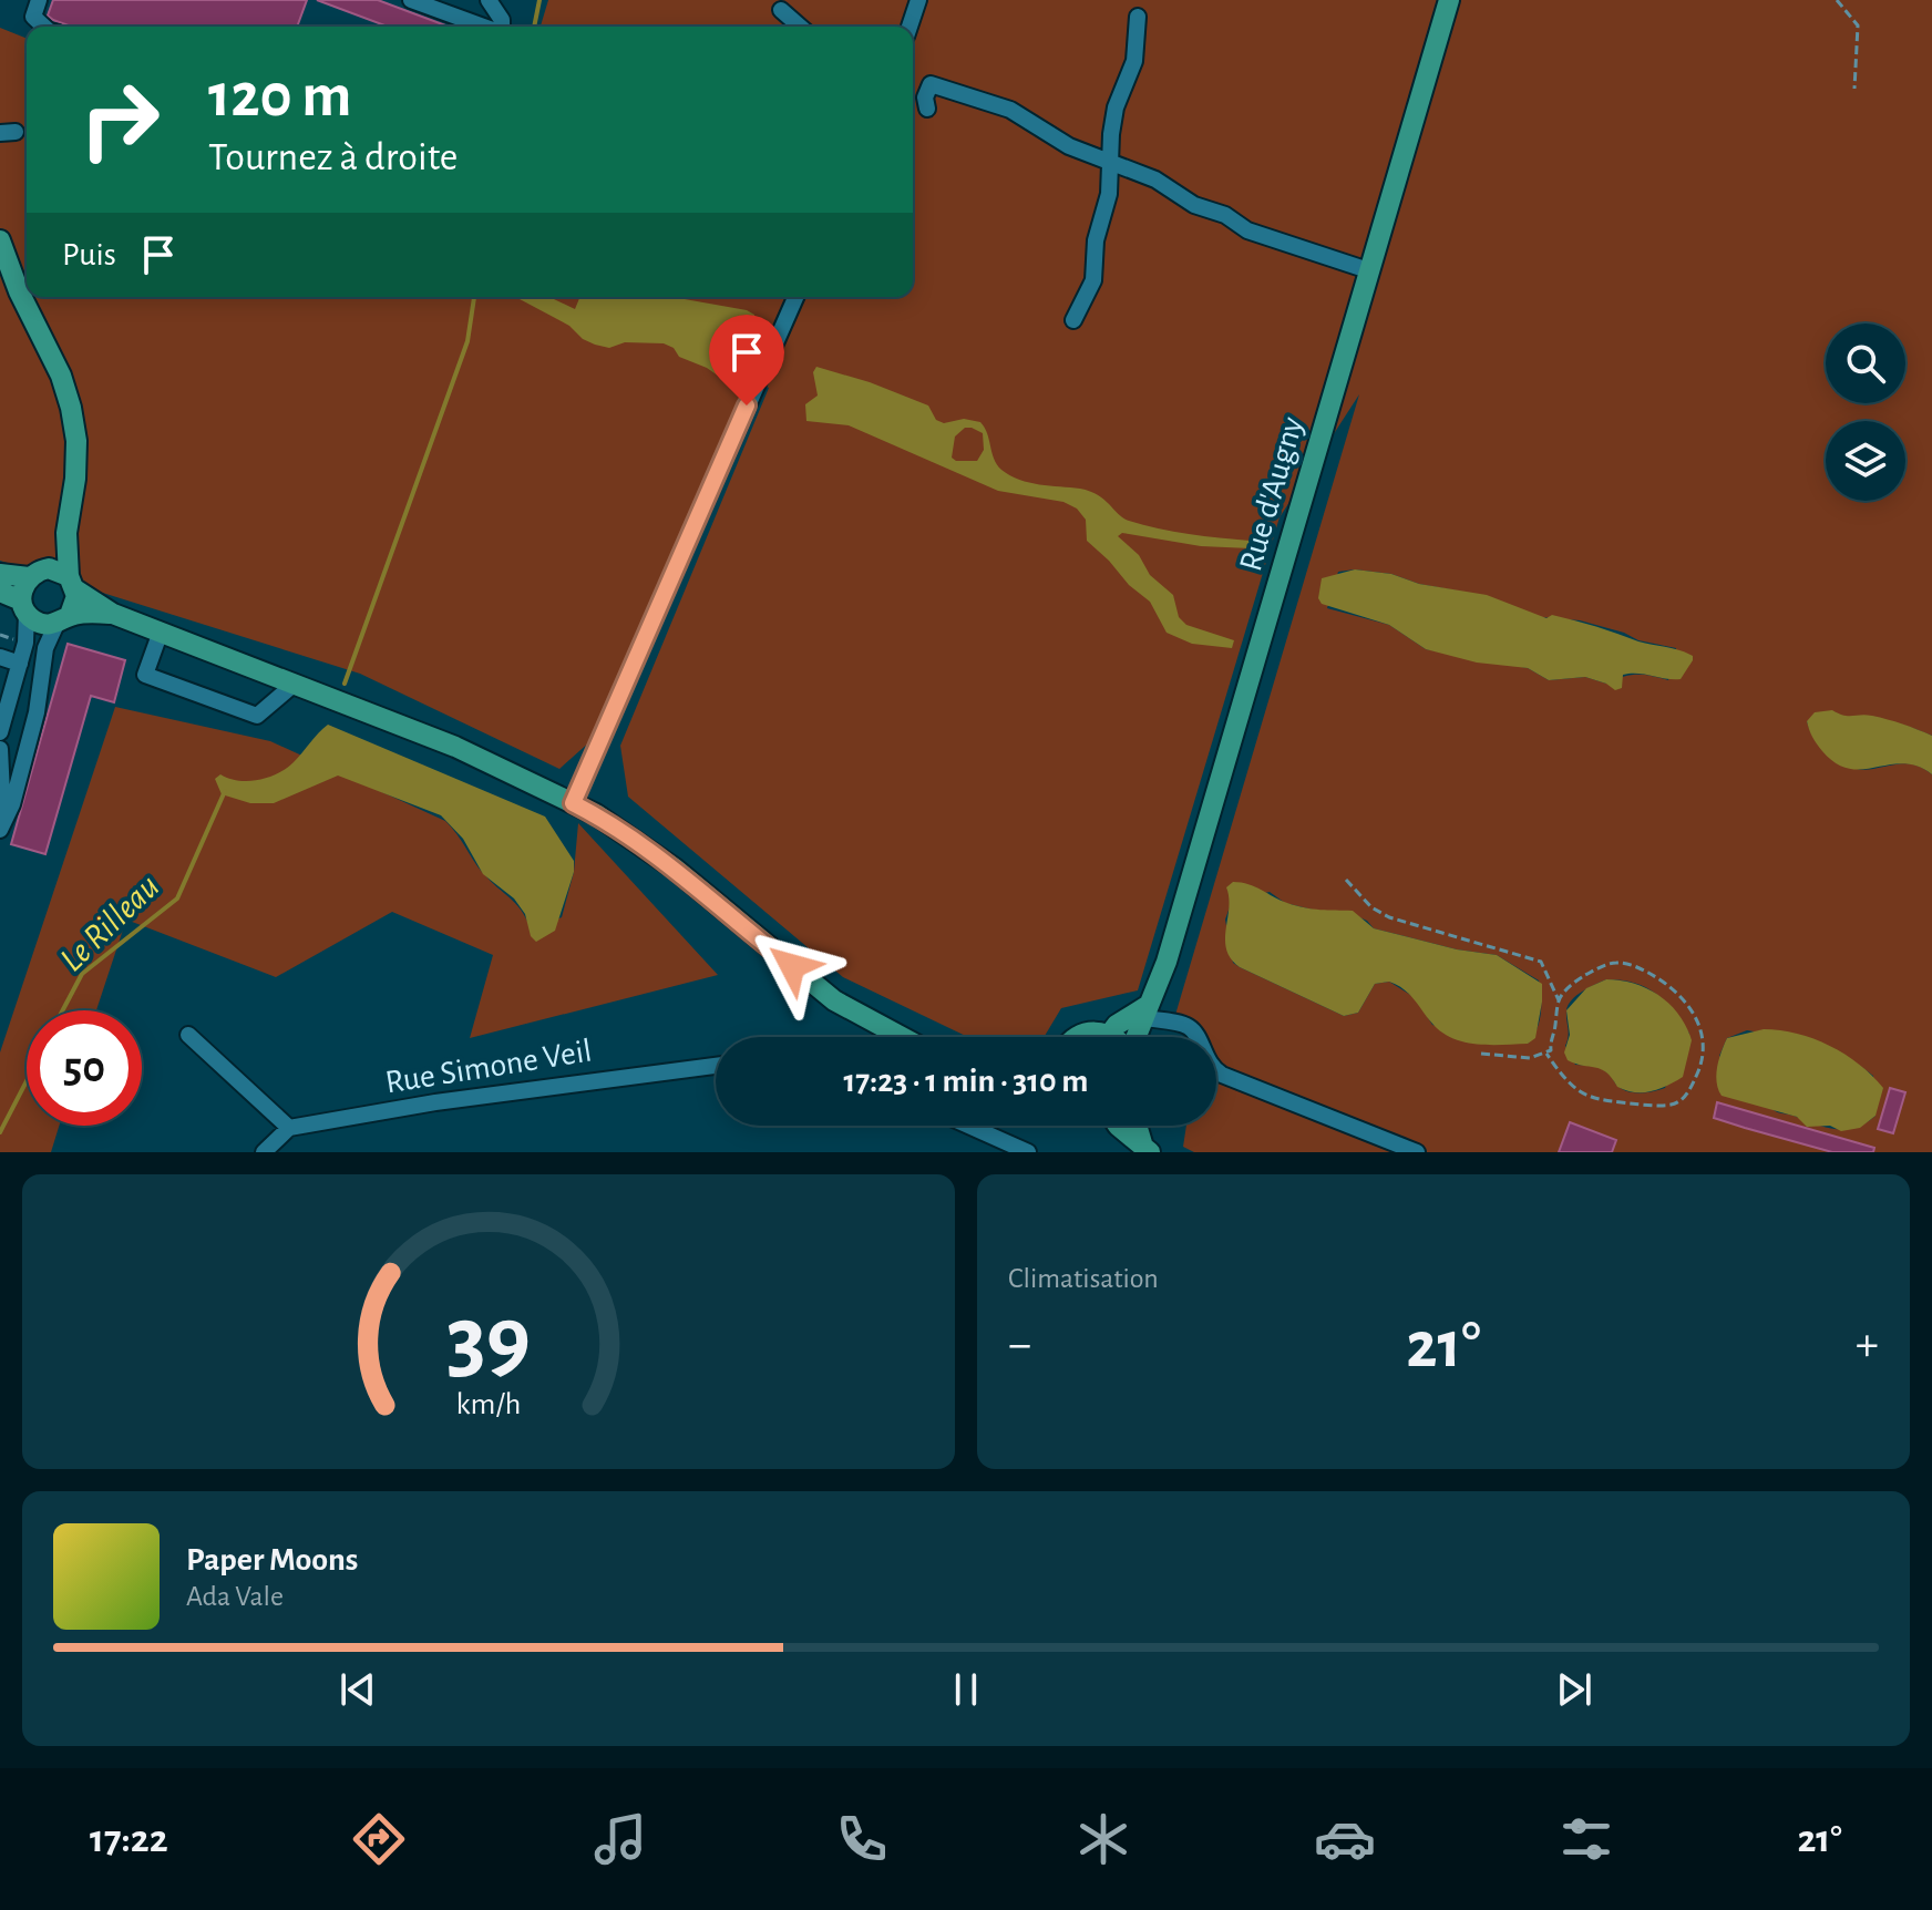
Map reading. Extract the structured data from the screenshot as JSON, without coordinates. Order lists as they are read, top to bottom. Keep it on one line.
{"streets":{"main road":["Rue d'Augny"],"street":["Rue Simone Veil"]},"water":["Le Rilleau"],"page":{"turn":["120 m","Tournez à droite"],"then":"Puis","limit":"50","trip":"17:23 · 1 min · 310 m","tile":"Climatisation","heat":["−","21°","+"],"song":["Paper Moons","Ada Vale"],"tabs":["17:22","21°"],"gauge":["39","km/h"]}}
